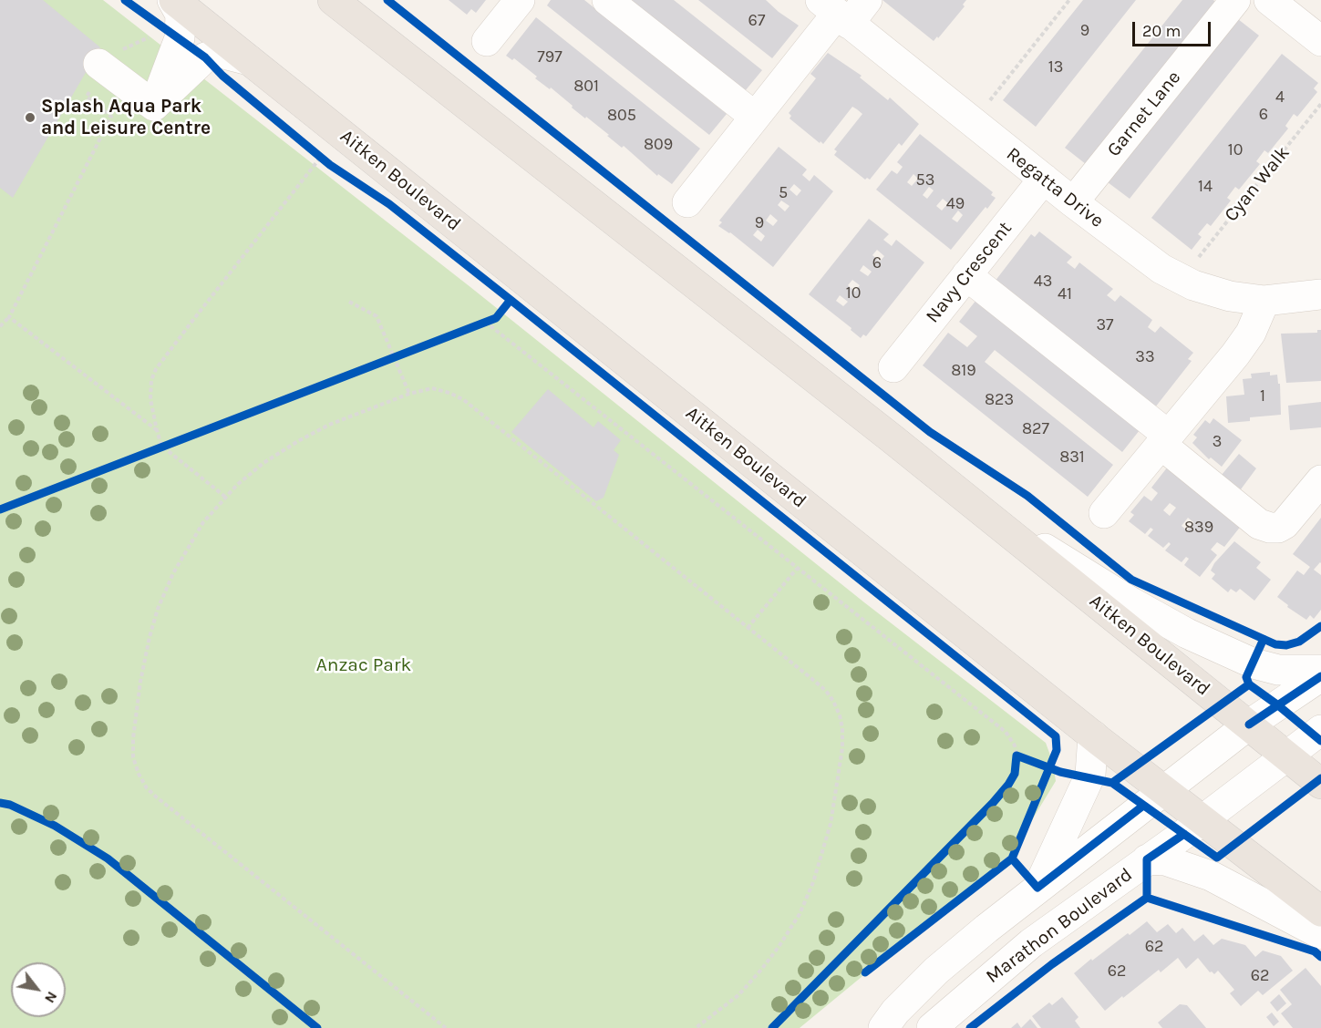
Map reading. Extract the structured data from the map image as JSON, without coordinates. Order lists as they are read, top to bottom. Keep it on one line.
{"streets":{"main road":["Aitken Boulevard"],"street":["Garnet Lane","Regatta Drive","Navy Crescent","Marathon Boulevard"],"path":["Cyan Walk"]},"crossings":[["Garnet Lane","Regatta Drive"],["Aitken Boulevard","Marathon Boulevard"],["Regatta Drive","Navy Crescent"]],"parks":["Anzac Park"],"places":["Splash Aqua Park and Leisure Centre"],"house_numbers":["67","9","797","13","801","4","6","805","809","10","53","14","5","49","9","6","43","10","41","37","33","819","1","823","827","3","831","839","62","62","62"],"scale_bar":"20 m","north":"bottom right"}
